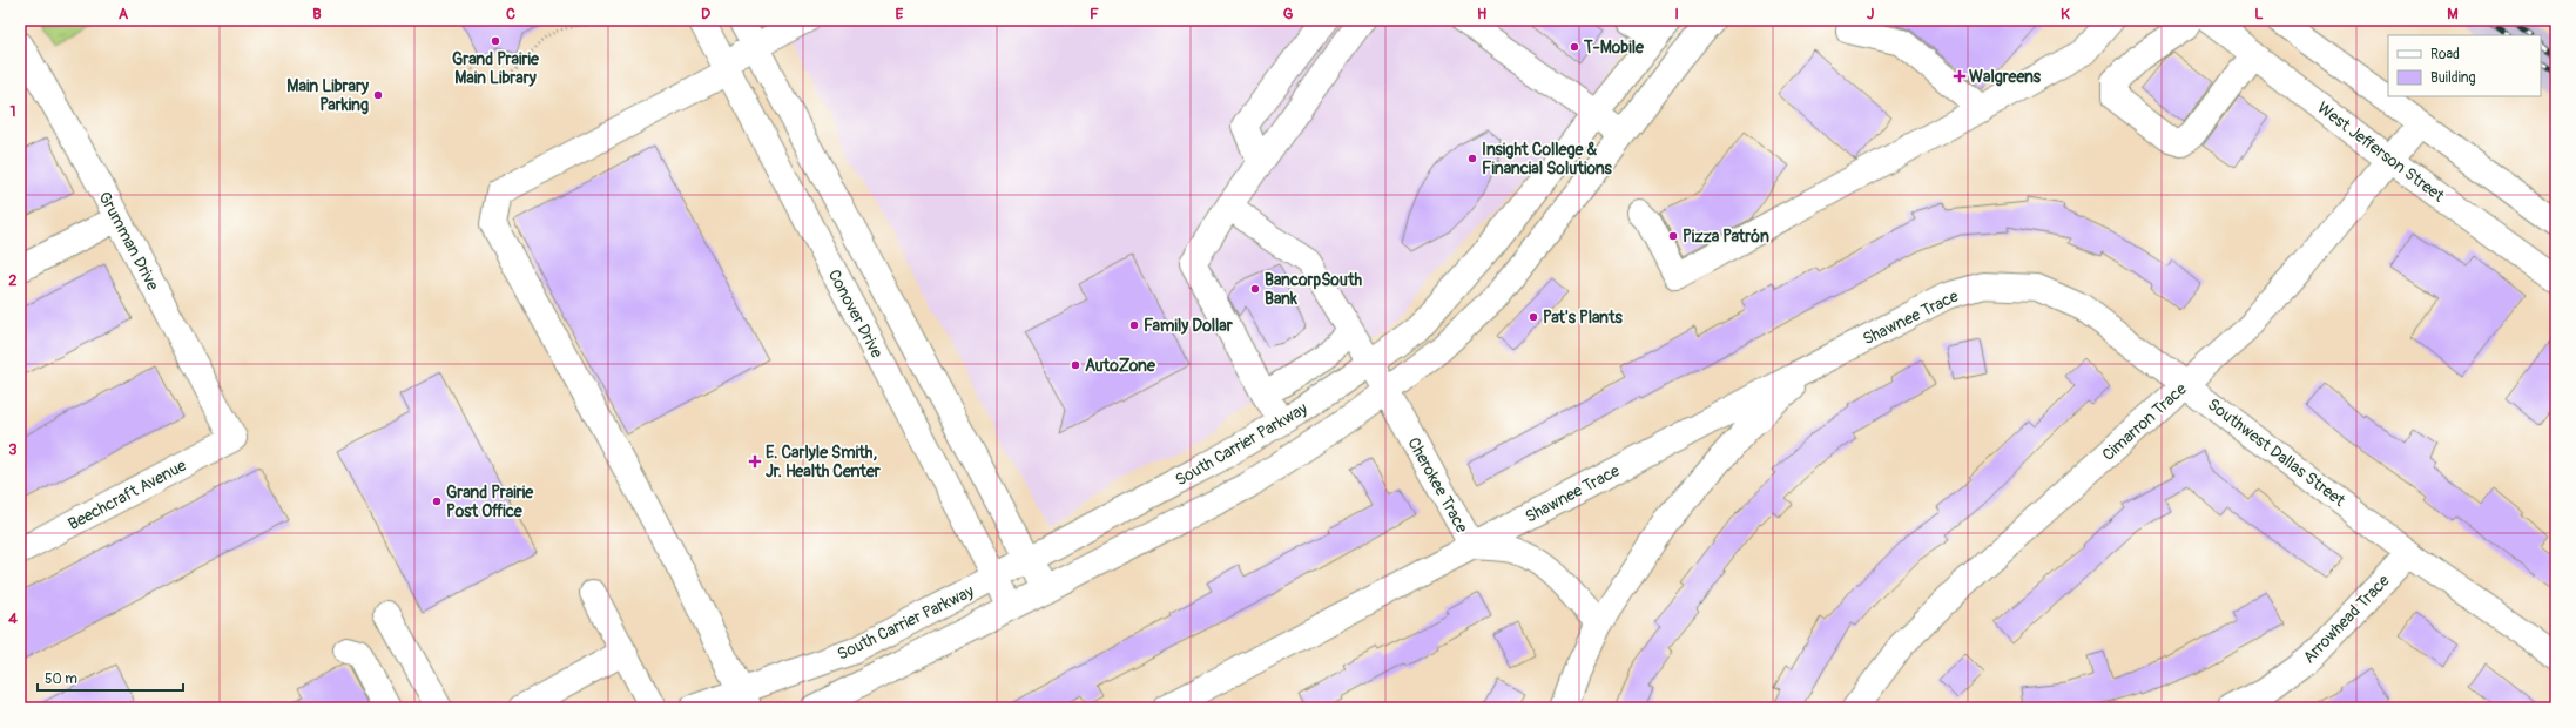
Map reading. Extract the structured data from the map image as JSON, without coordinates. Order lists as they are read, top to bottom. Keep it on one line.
{"streets":{"street":["West Jefferson Street","Grumman Drive","Conover Drive","Shawnee Trace","Cimarron Trace","South Carrier Parkway","Southwest Dallas Street","Cherokee Trace","Beechcraft Avenue","Arrowhead Trace"]},"crossings":[["West Jefferson Street","Cimarron Trace"],["Grumman Drive","Beechcraft Avenue"],["Conover Drive","South Carrier Parkway"],["Shawnee Trace","Southwest Dallas Street"],["Shawnee Trace","Cherokee Trace"],["Cimarron Trace","Southwest Dallas Street"],["South Carrier Parkway","Cherokee Trace"],["Southwest Dallas Street","Arrowhead Trace"]],"places":{"other":["Grand Prairie Main Library","T-Mobile","Main Library Parking","Insight College & Financial Solutions","Pizza Patrón","BancorpSouth Bank","Pat's Plants","Family Dollar","AutoZone","Grand Prairie Post Office"],"health":["Walgreens","E. Carlyle Smith, Jr. Health Center"]},"legend":["Road","Building"],"scale_bar":"50 m","grid":{"columns":["A","B","C","D","E","F","G","H","I","J","K","L","M"],"rows":["1","2","3","4"]}}
